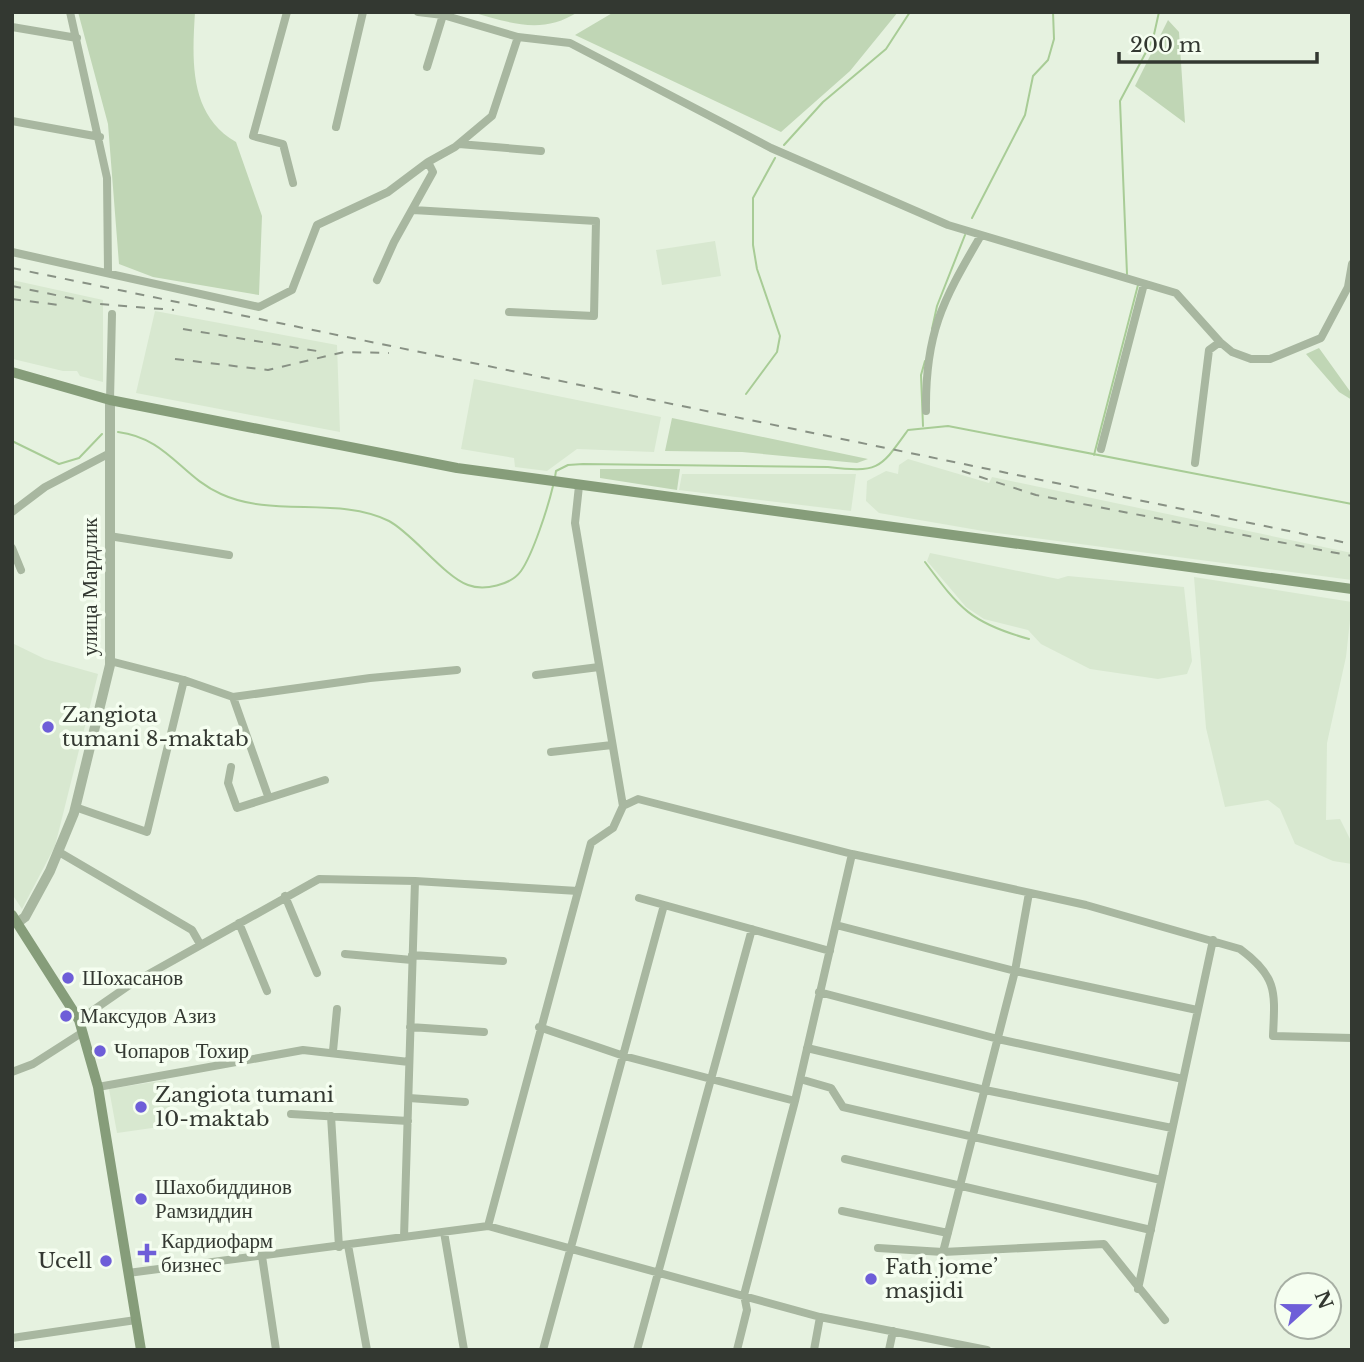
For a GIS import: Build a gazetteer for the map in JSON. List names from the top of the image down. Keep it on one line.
{"streets":{"street":["улица Мардлик"]},"places":{"other":["Zangiota tumani 8-maktab","Шохасанов","Максудов Азиз","Чопаров Тохир","Zangiota tumani 10-maktab","Шахобиддинов Рамзиддин","Ucell","Fath jome’ masjidi"],"health":["Кардиофарм бизнес"]},"scale_bar":"200 m","north":"right"}
